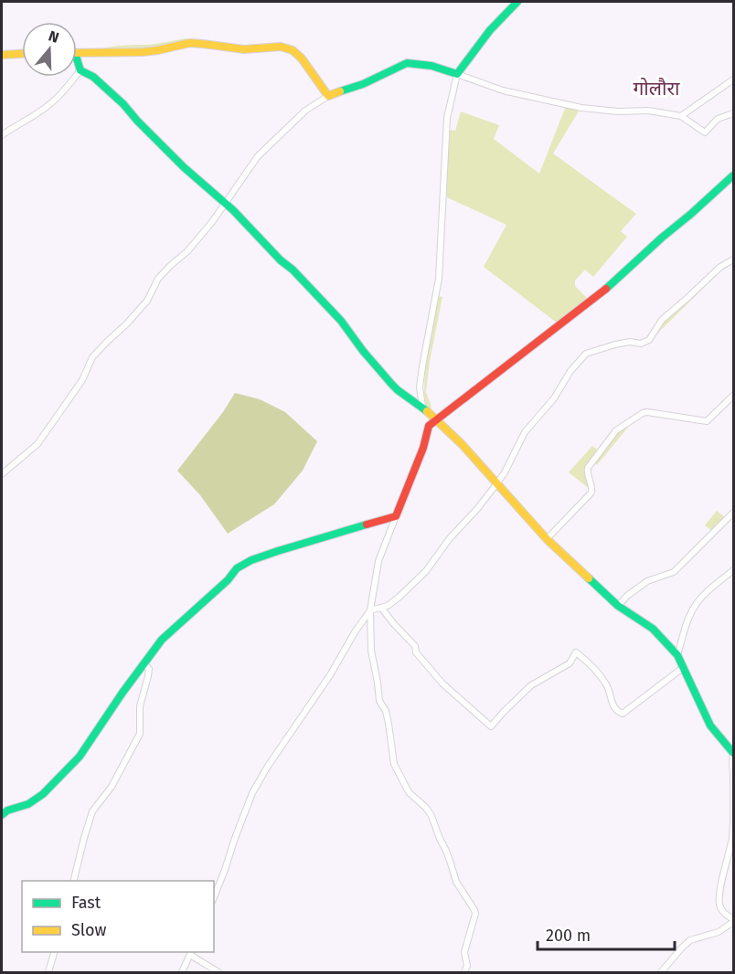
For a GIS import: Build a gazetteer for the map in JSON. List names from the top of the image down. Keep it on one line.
{"districts":["गोलौरा"],"legend":["Fast","Slow"],"scale_bar":"200 m","north":"top"}
